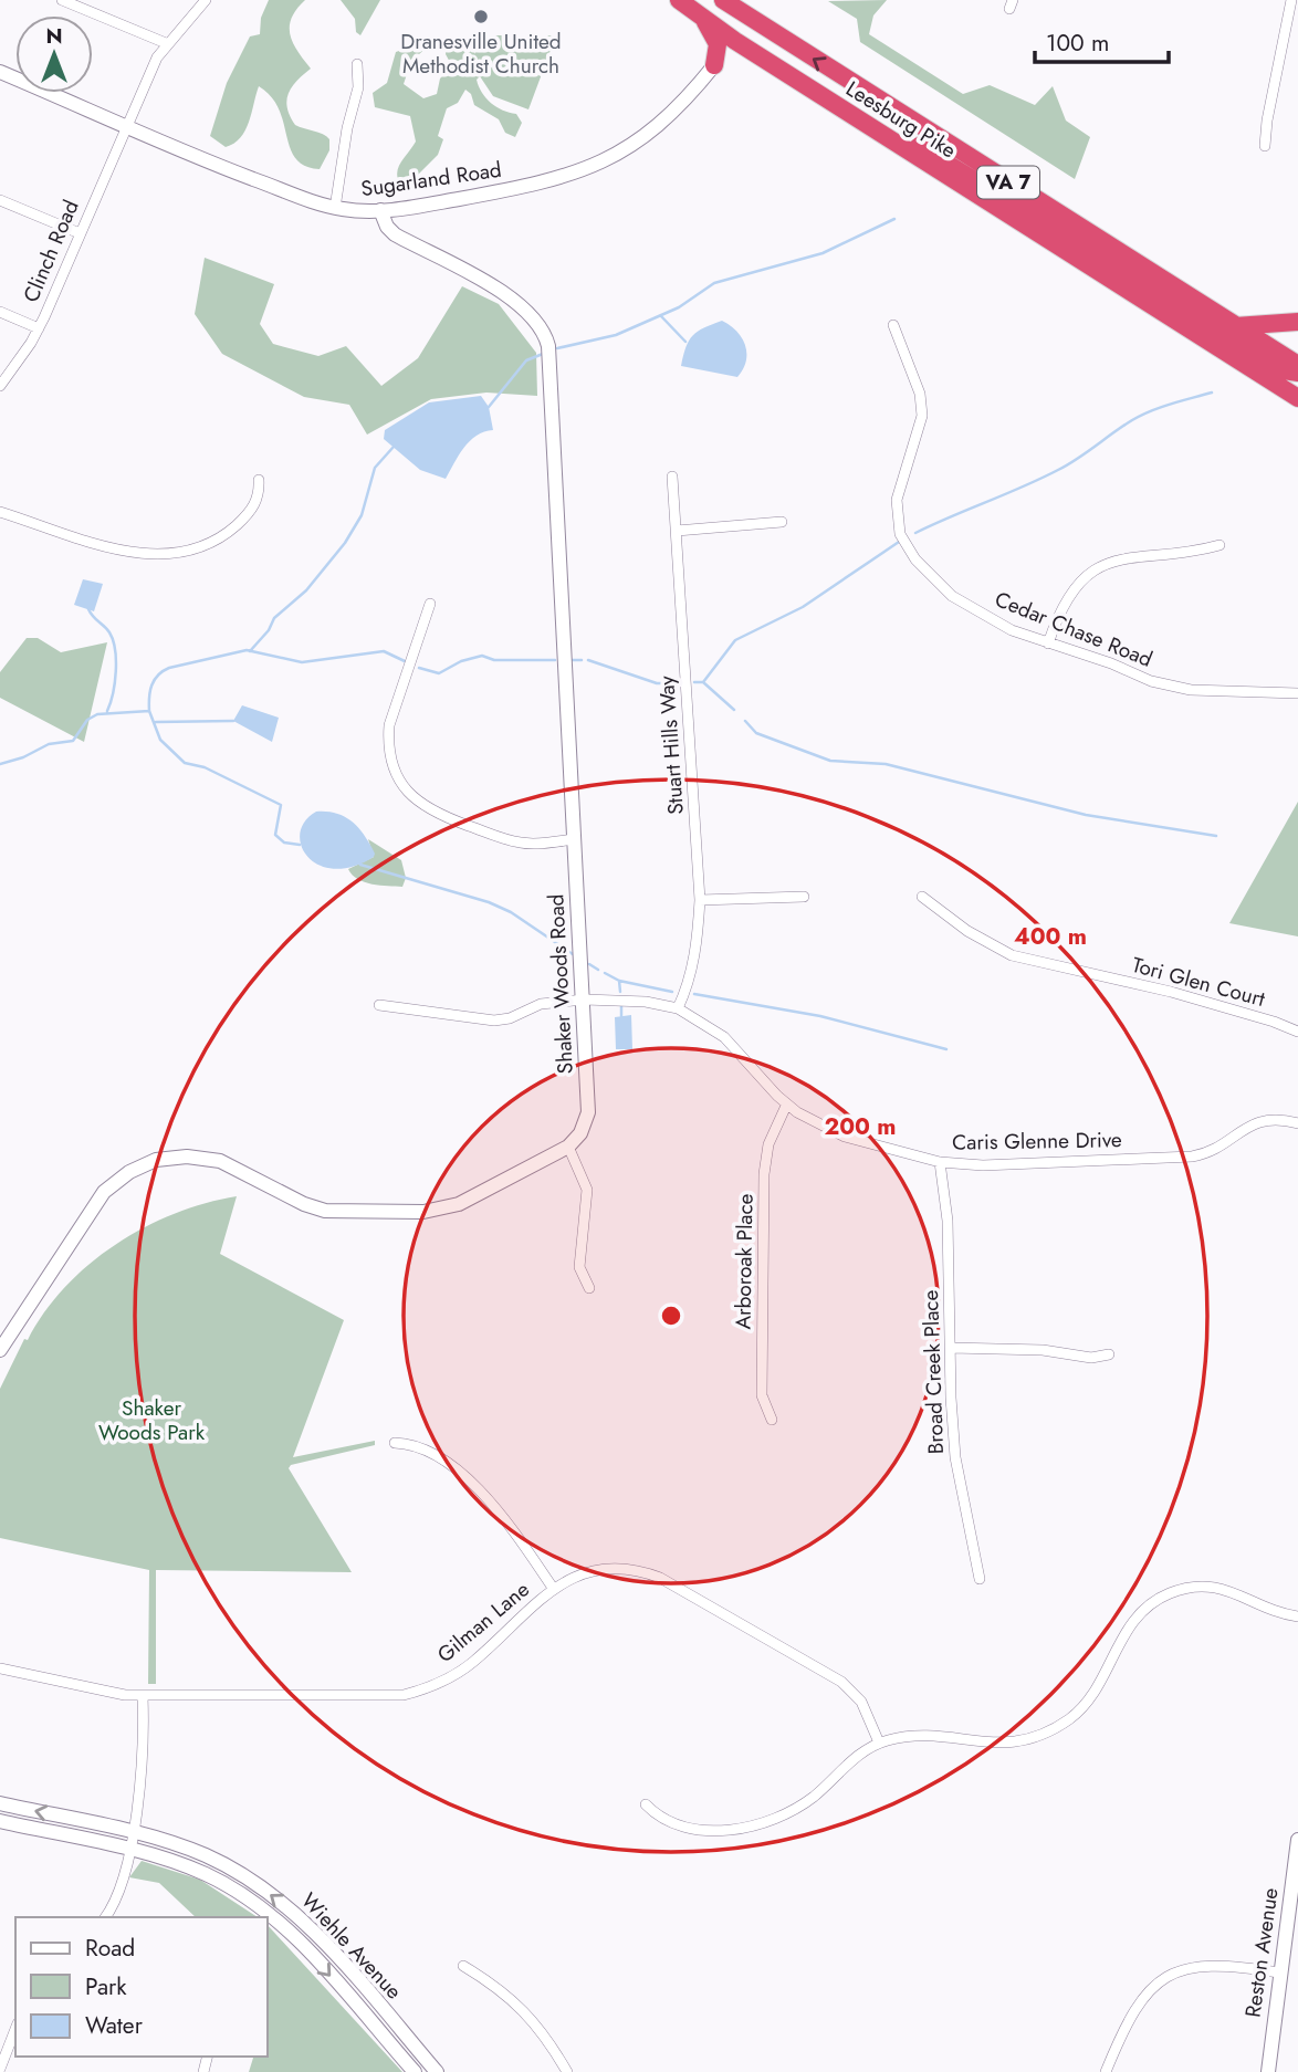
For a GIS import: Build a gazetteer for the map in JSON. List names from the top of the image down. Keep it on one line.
{"streets":{"highway":["Leesburg Pike","VA 7"],"street":["Sugarland Road","Clinch Road","Cedar Chase Road","Stuart Hills Way","Tori Glen Court","Shaker Woods Road","Caris Glenne Drive","Arboroak Place","Broad Creek Place","Gilman Lane","Wiehle Avenue","Reston Avenue"]},"crossings":[["Sugarland Road","Clinch Road"],["Sugarland Road","Shaker Woods Road"],["Stuart Hills Way","Caris Glenne Drive"],["Shaker Woods Road","Caris Glenne Drive"],["Caris Glenne Drive","Arboroak Place"],["Caris Glenne Drive","Broad Creek Place"]],"parks":["Shaker Woods Park"],"places":["Dranesville United Methodist Church"],"legend":["Road","Park","Water"],"scale_bar":"100 m","north":"top","rings":["400 m","200 m"]}
